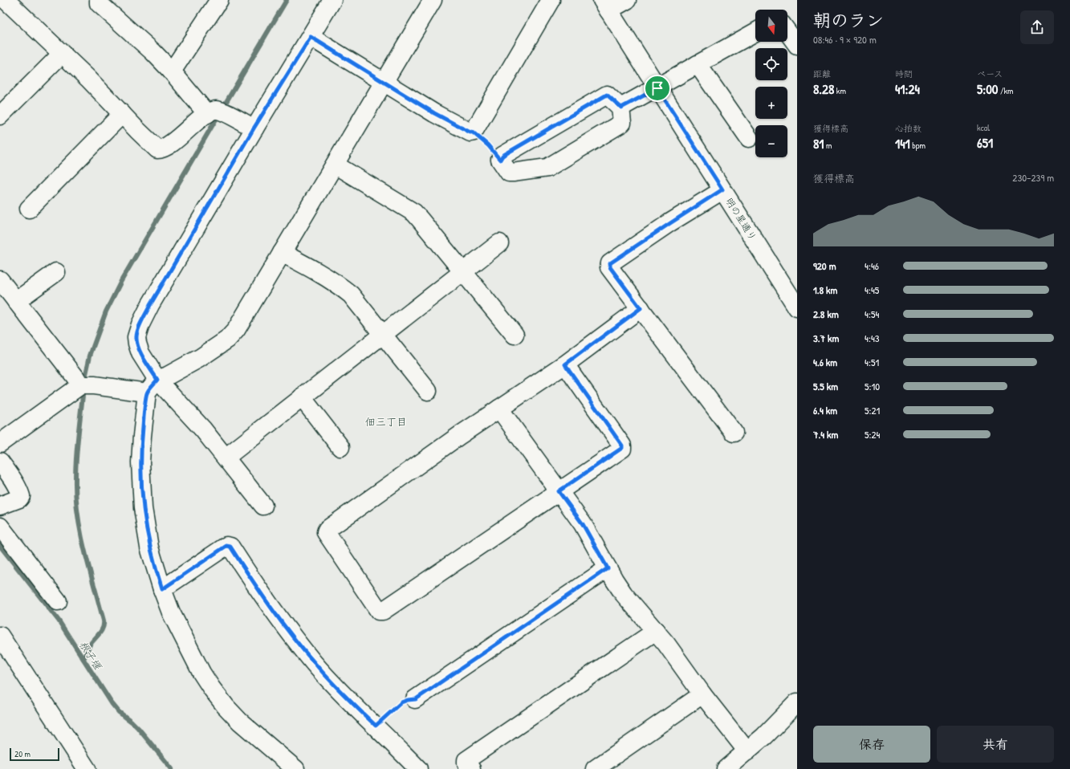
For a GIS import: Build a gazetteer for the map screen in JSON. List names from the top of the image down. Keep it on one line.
{"streets":{"street":["明の星通り"]},"districts":["佃三丁目"],"water":["根子堰"],"scale_bar":"20 m","north":"bottom","page":{"heading":["朝のラン","08:46 · 9 × 920 m"],"map_buttons":["+","−"],"stats":[["距離","8.28 km"],["時間","41:24"],["ペース","5:00 /km"],["獲得標高","81 m"],["心拍数","141 bpm"],["kcal","651"]],"chart":["獲得標高","230–239 m"],"list":[{"name":"920 m","note":"4:46"},{"name":"1.8 km","note":"4:45"},{"name":"2.8 km","note":"4:54"},{"name":"3.7 km","note":"4:43"},{"name":"4.6 km","note":"4:51"},{"name":"5.5 km","note":"5:10"},{"name":"6.4 km","note":"5:21"},{"name":"7.4 km","note":"5:24"}],"buttons":["保存","共有"],"scale":"20 m"}}
